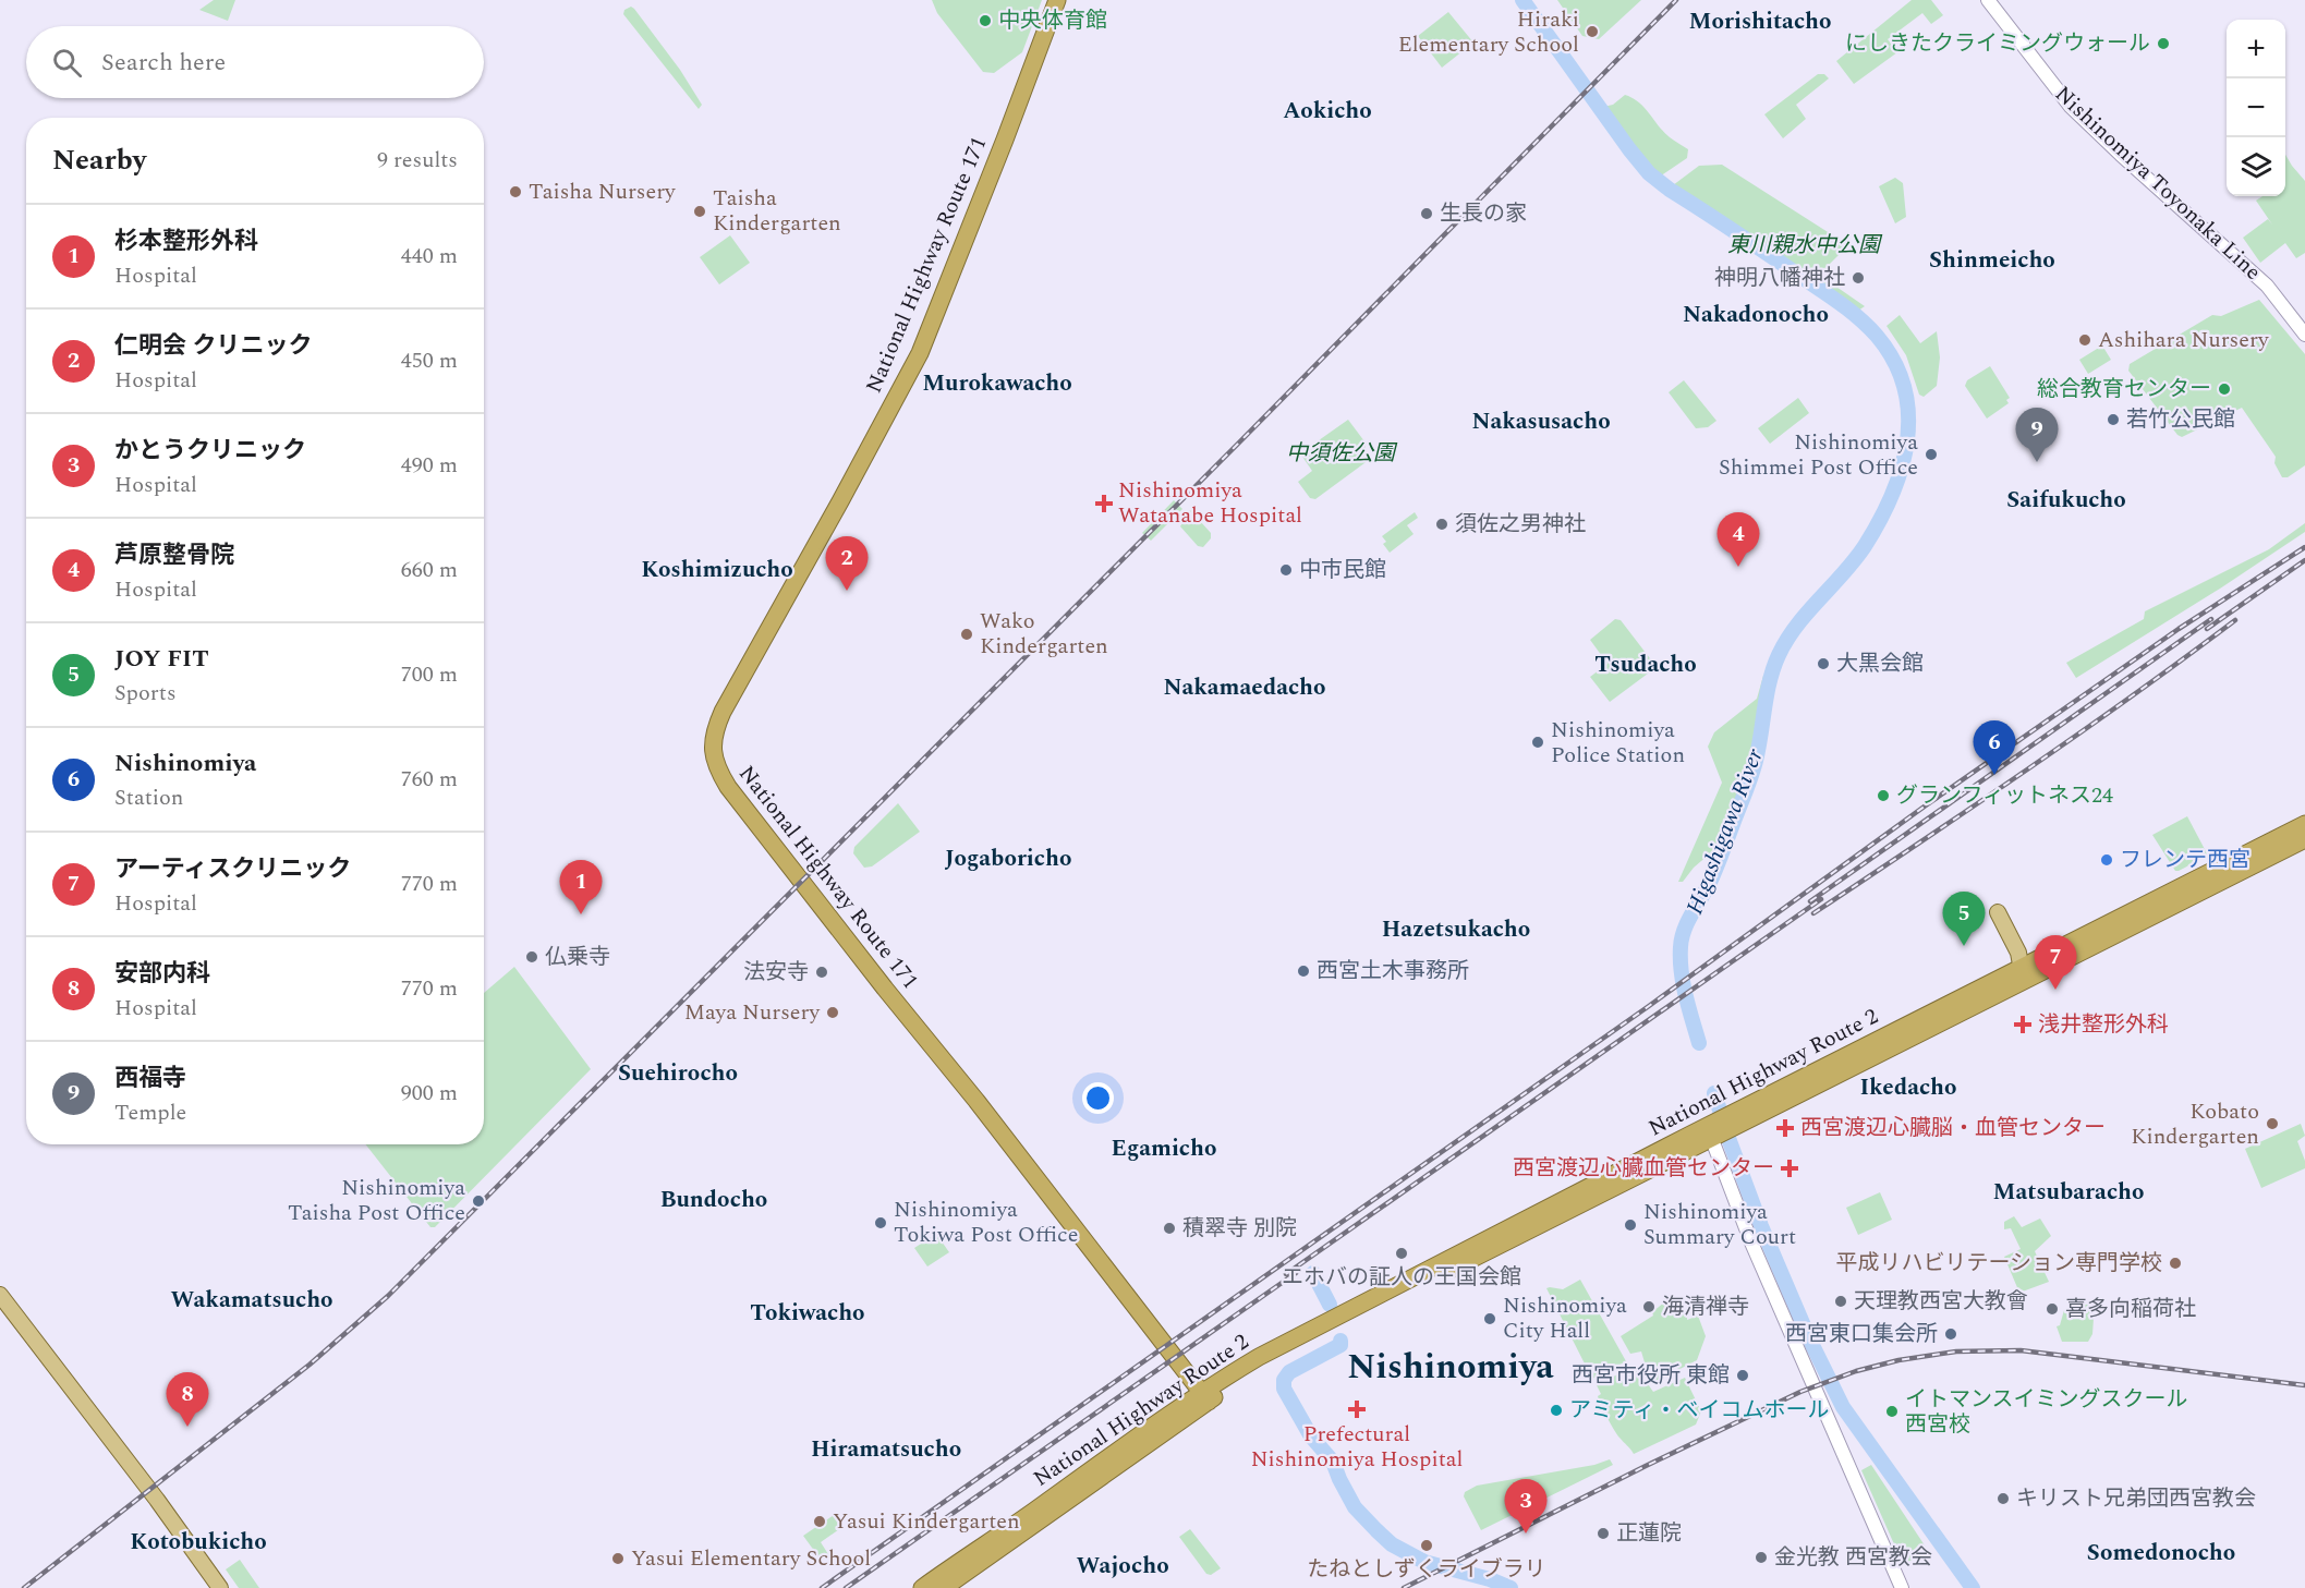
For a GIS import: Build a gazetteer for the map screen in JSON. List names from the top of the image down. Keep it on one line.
{"streets":{"highway":["National Highway Route 171","National Highway Route 2"],"main road":["Nishinomiya Toyonaka Line"]},"crossings":[["National Highway Route 171","National Highway Route 2"]],"districts":["Morishitacho","Aokicho","Shinmeicho","Nakadonocho","Murokawacho","Nakasusacho","Saifukucho","Koshimizucho","Tsudacho","Nakamaedacho","Jogaboricho","Hazetsukacho","Suehirocho","Ikedacho","Egamicho","Matsubaracho","Bundocho","Wakamatsucho","Tokiwacho","Nishinomiya","Hiramatsucho","Kotobukicho","Somedonocho","Wajocho"],"water":["Higashigawa River"],"parks":["東川親水中公園","中須佐公園"],"places":{"other":["中央体育館","Hiraki Elementary School","にしきたクライミングウォール","Taisha Nursery","Taisha Kindergarten","生長の家","神明八幡神社","Ashihara Nursery","総合教育センター","若竹公民館","Nishinomiya Shimmei Post Office","須佐之男神社","中市民館","Wako Kindergarten","大黒会館","Nishinomiya Police Station","グランフィットネス24","フレンテ西宮","仏乗寺","西宮土木事務所","法安寺","Maya Nursery","Kobato Kindergarten","Nishinomiya Taisha Post Office","Nishinomiya Tokiwa Post Office","Nishinomiya Summary Court","積翠寺 別院","エホバの証人の王国会館","平成リハビリテーション専門学校","天理教西宮大教會","海清禅寺","喜多向稲荷社","Nishinomiya City Hall","西宮東口集会所","西宮市役所 東館","アミティ・ベイコムホール","イトマンスイミングスクール 西宮校","キリスト兄弟団西宮教会","Yasui Kindergarten","正蓮院","たねとしずくライブラリ","金光教 西宮教会","Yasui Elementary School"],"health":["Nishinomiya Watanabe Hospital","浅井整形外科","西宮渡辺心臓脳・血管センター","西宮渡辺心臓血管センター","Prefectural Nishinomiya Hospital"]},"page":{"map_buttons":["+","−"],"search":"Search here","heading":["Nearby","9 results"],"list":[{"mark":"1","name":"杉本整形外科","note":"Hospital","value":"440 m"},{"mark":"2","name":"仁明会 クリニック","note":"Hospital","value":"450 m"},{"mark":"3","name":"かとうクリニック","note":"Hospital","value":"490 m"},{"mark":"4","name":"芦原整骨院","note":"Hospital","value":"660 m"},{"mark":"5","name":"JOY FIT","note":"Sports","value":"700 m"},{"mark":"6","name":"Nishinomiya","note":"Station","value":"760 m"},{"mark":"7","name":"アーティスクリニック","note":"Hospital","value":"770 m"},{"mark":"8","name":"安部内科","note":"Hospital","value":"770 m"},{"mark":"9","name":"西福寺","note":"Temple","value":"900 m"}],"pins":["9","4","2","6","1","5","7","8","3"]}}
